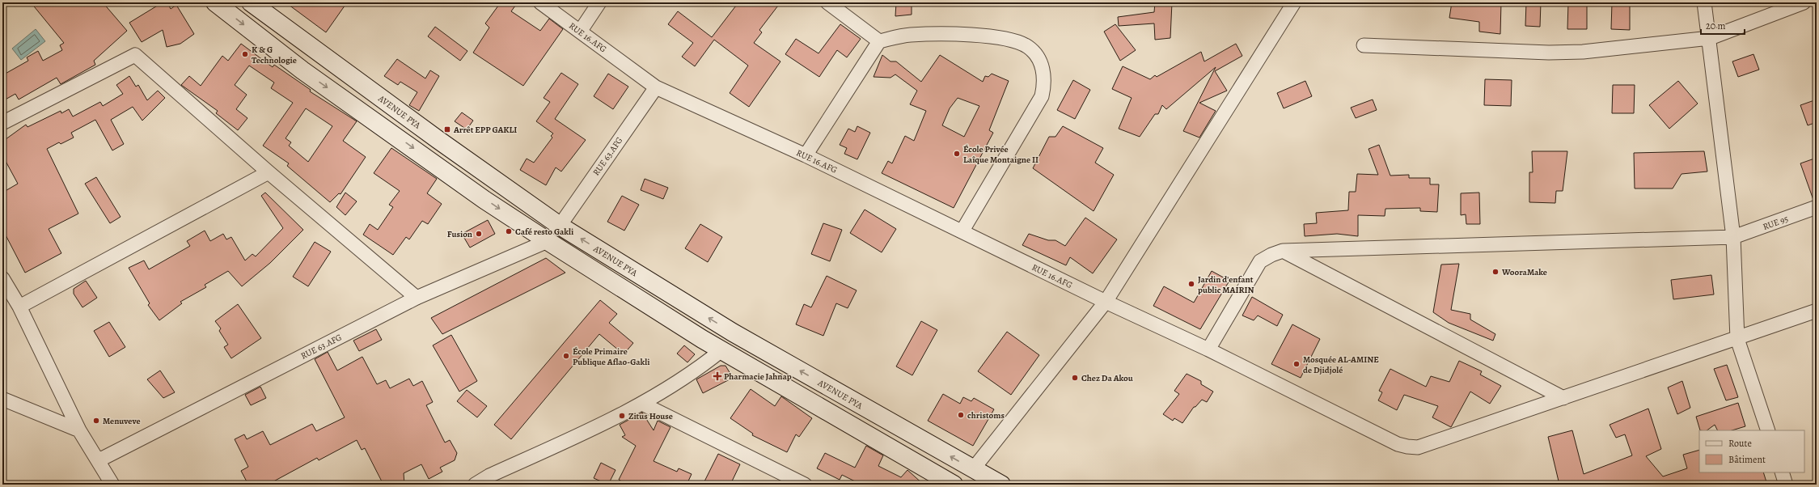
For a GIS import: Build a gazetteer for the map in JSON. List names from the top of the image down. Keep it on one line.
{"streets":{"main road":["AVENUE PYA"],"street":["RUE 16.AFG","RUE 63.AFG","RUE 95"]},"crossings":[["RUE 16.AFG","RUE 63.AFG"],["AVENUE PYA","RUE 63.AFG"]],"places":{"other":["K & G Technologie","École Privée Laîque Montaigne II","Café resto Gakli","Fusion","WooraMake","Jardin d'enfant public MAIRIN","École Primaire Publique Aflao-Gakli","Mosquée AL-AMINE de Djidjolé","Chez Da Akou","christoms","Zitus House","Menuveve"],"transit":["Arrêt EPP GAKLI"],"health":["Pharmacie Jahnap"]},"legend":["Route","Bâtiment"],"scale_bar":"20 m"}
